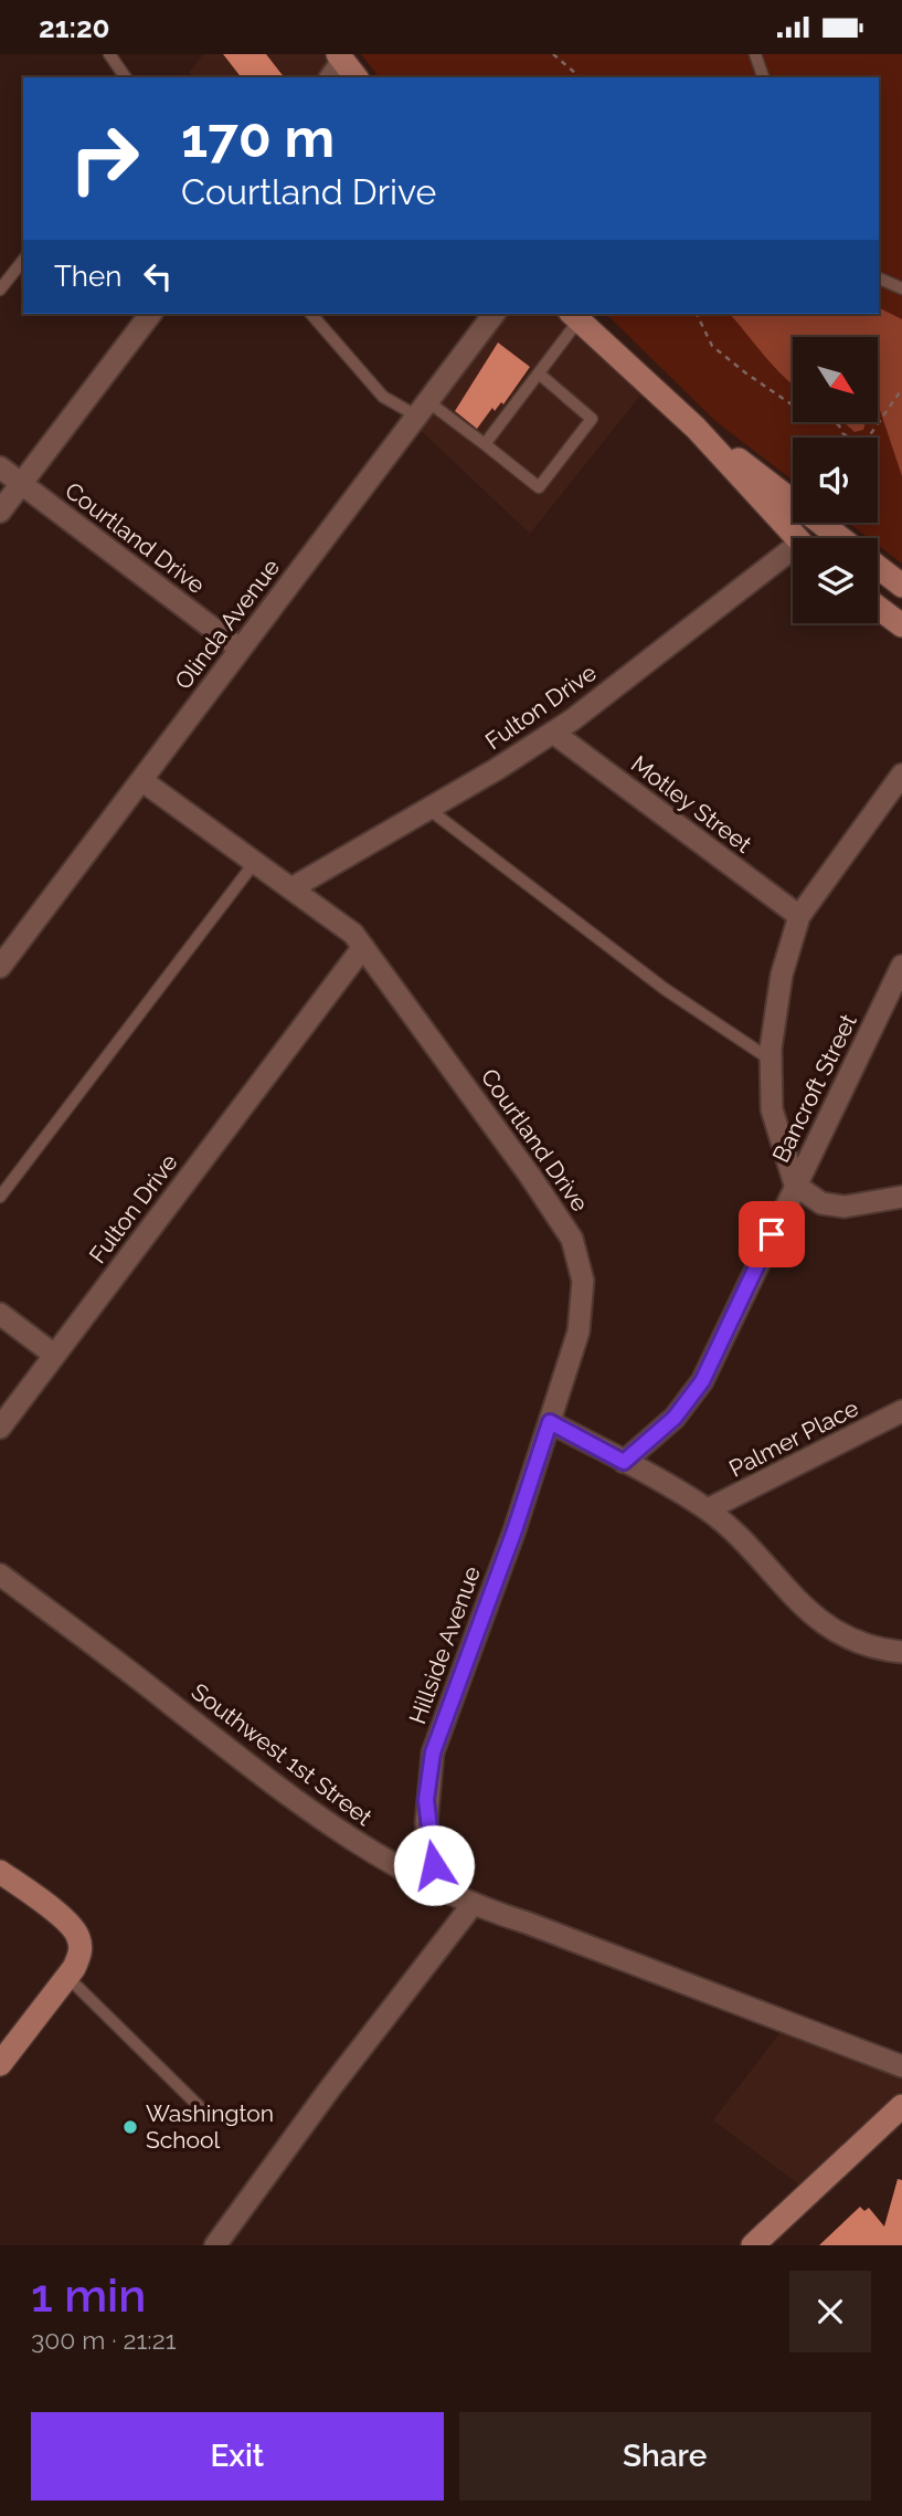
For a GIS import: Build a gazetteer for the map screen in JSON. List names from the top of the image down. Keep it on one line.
{"streets":{"street":["Courtland Drive","Olinda Avenue","Fulton Drive","Motley Street","Bancroft Street","Palmer Place","Hillside Avenue","Southwest 1st Street"]},"crossings":[["Courtland Drive","Olinda Avenue"],["Courtland Drive","Fulton Drive"],["Courtland Drive","Hillside Avenue"],["Fulton Drive","Motley Street"],["Hillside Avenue","Southwest 1st Street"]],"places":["Washington School"],"north":"bottom right","page":{"status":"21:20","turn":["170 m","Courtland Drive"],"then":"Then","heading":["1 min","300 m · 21:21"],"buttons":["Exit","Share"]}}
